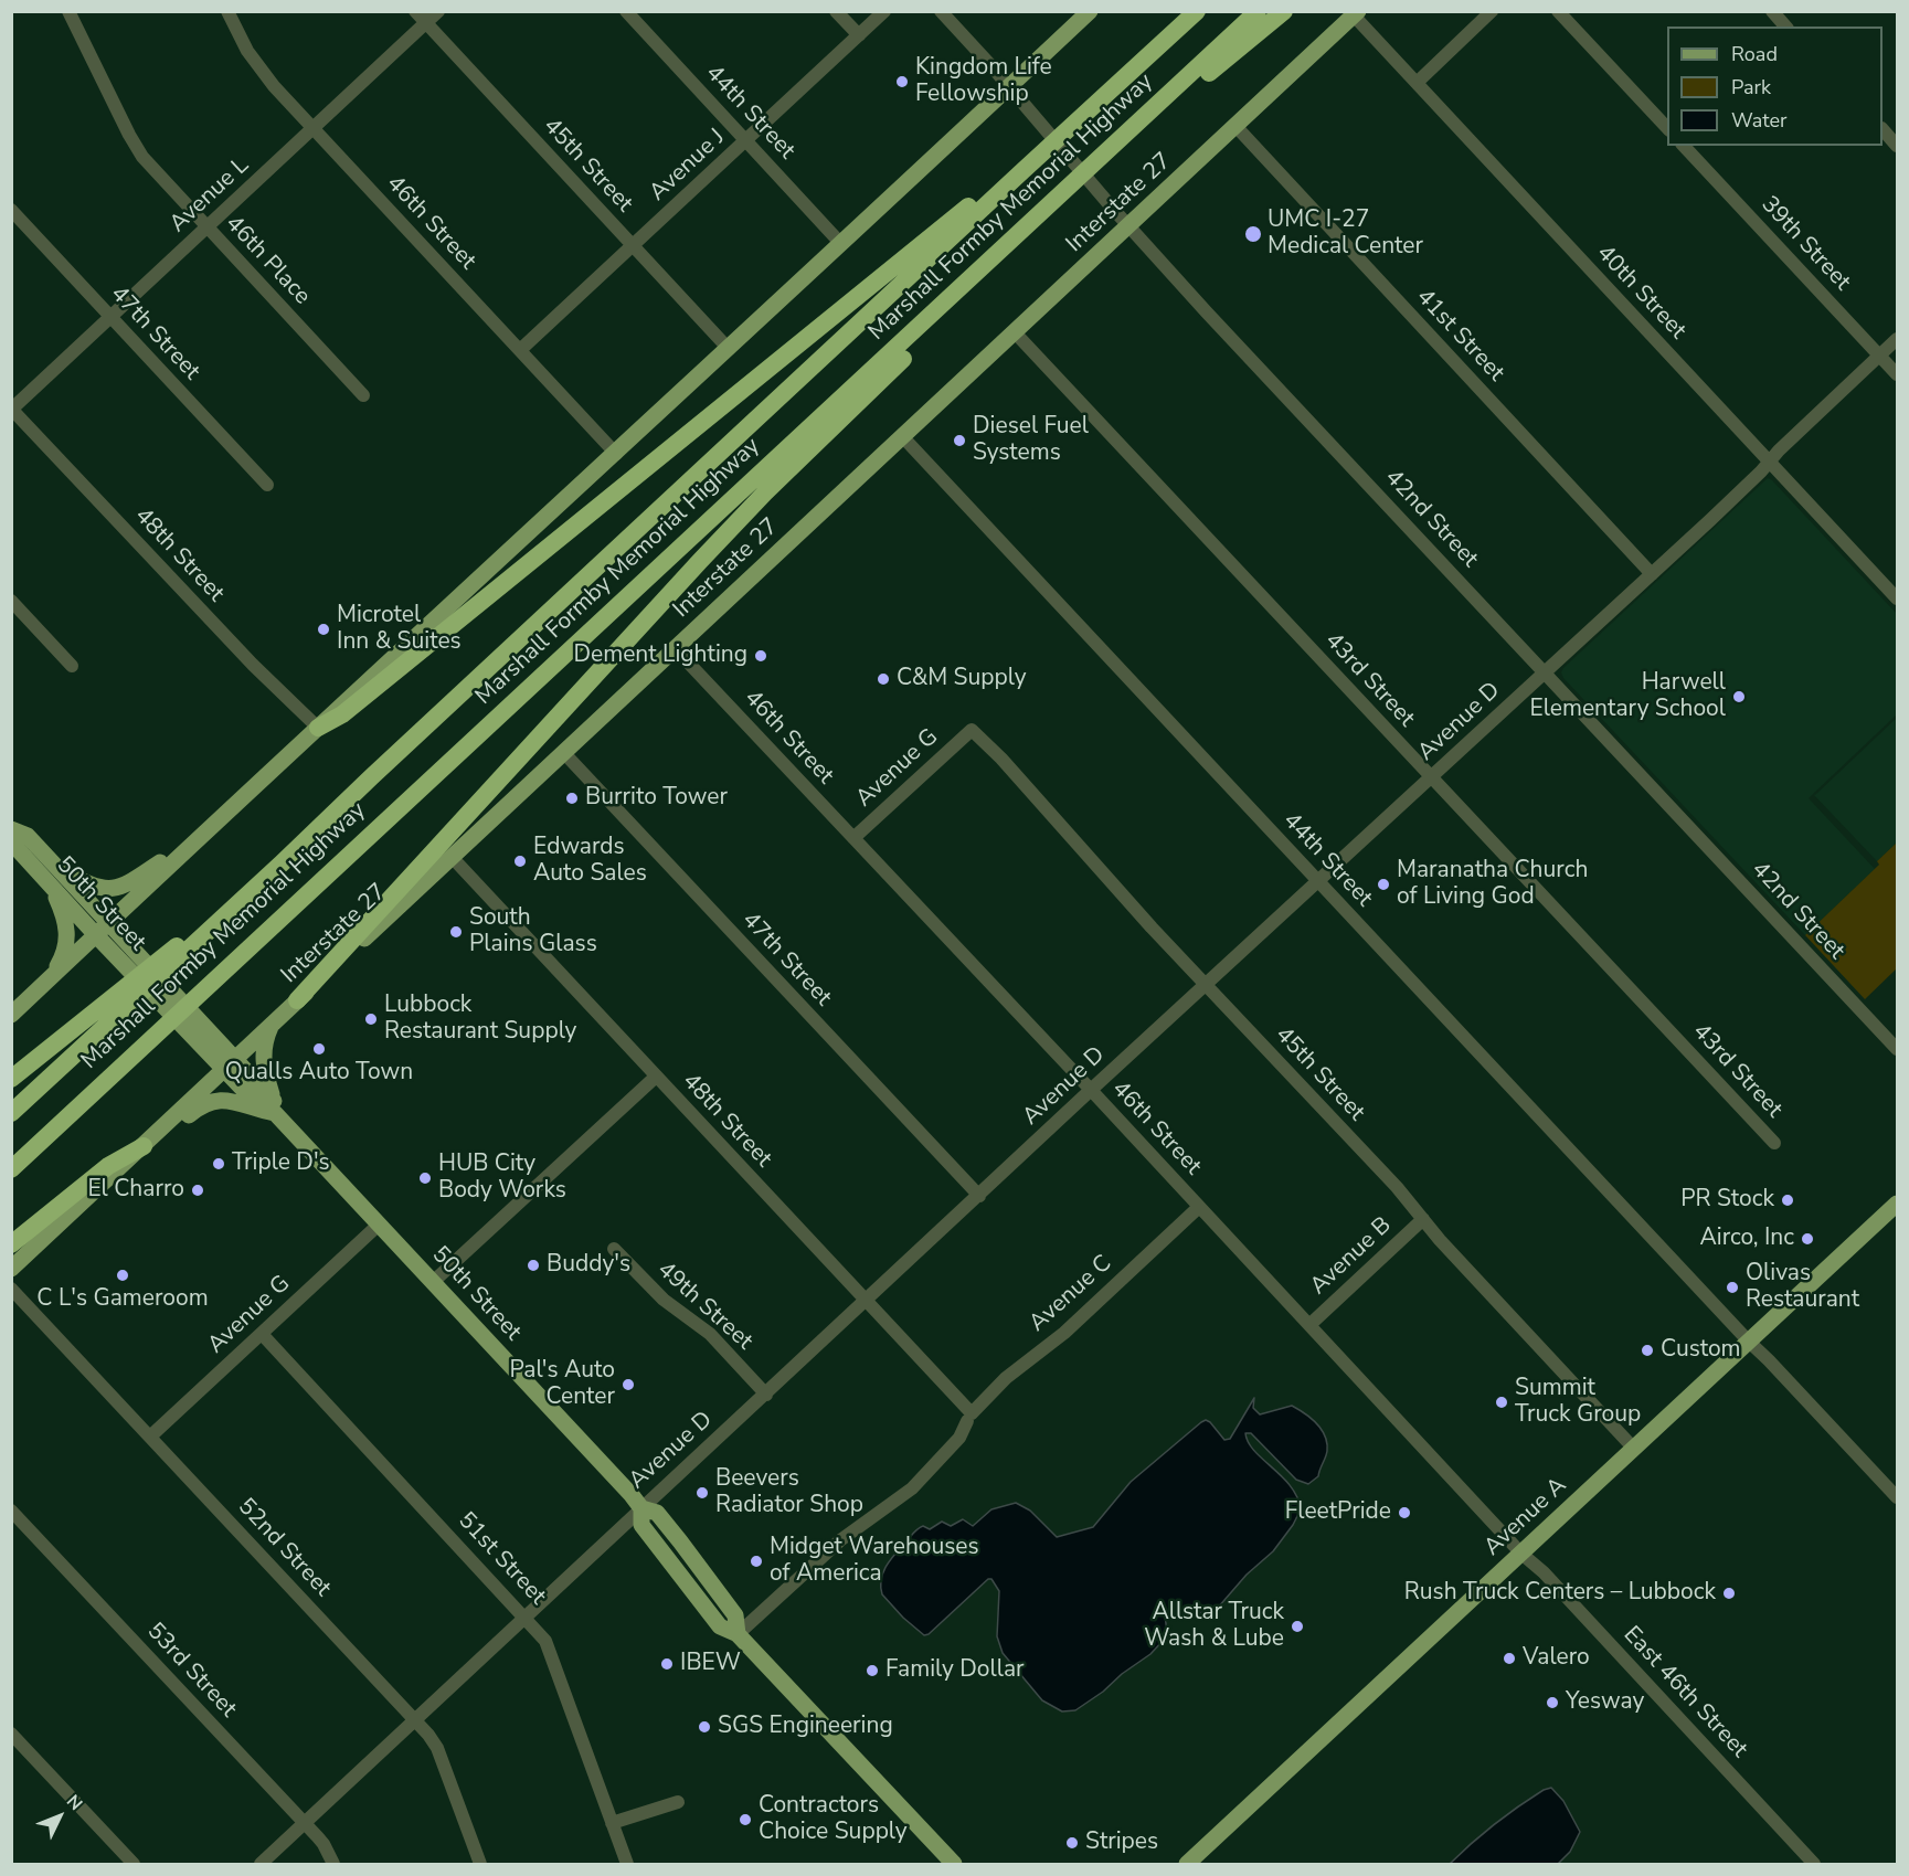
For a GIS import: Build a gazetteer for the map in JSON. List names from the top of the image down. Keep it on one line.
{"streets":{"highway":["Marshall Formby Memorial Highway"],"main road":["Interstate 27","50th Street","Avenue A"],"street":["44th Street","45th Street","Avenue J","Avenue L","46th Street","39th Street","46th Place","40th Street","47th Street","41st Street","42nd Street","48th Street","43rd Street","Avenue D","Avenue G","Avenue B","Avenue C","49th Street","52nd Street","51st Street","53rd Street","East 46th Street"]},"crossings":[["44th Street","Avenue J"],["44th Street","Interstate 27"],["44th Street","Avenue D"],["44th Street","Avenue A"],["45th Street","Avenue J"],["45th Street","Avenue L"],["45th Street","Avenue D"],["45th Street","Avenue G"],["45th Street","Avenue B"],["45th Street","Avenue A"],["Avenue J","46th Street"],["Avenue L","46th Street"],["Avenue L","46th Place"],["Avenue L","47th Street"],["Avenue L","48th Street"],["Interstate 27","46th Street"],["Interstate 27","40th Street"],["Interstate 27","47th Street"],["Interstate 27","41st Street"],["Interstate 27","42nd Street"],["Interstate 27","48th Street"],["Interstate 27","43rd Street"],["Interstate 27","50th Street"],["46th Street","Avenue D"],["46th Street","Avenue G"],["46th Street","Avenue B"],["46th Street","Avenue C"],["46th Street","Avenue A"],["46th Street","East 46th Street"],["39th Street","Avenue D"],["40th Street","Avenue D"],["47th Street","Avenue D"],["41st Street","Avenue D"],["42nd Street","Avenue D"],["48th Street","Avenue D"],["48th Street","Avenue C"],["43rd Street","Avenue D"],["Avenue D","50th Street"],["Avenue D","49th Street"],["Avenue D","52nd Street"],["Avenue D","51st Street"],["Avenue D","53rd Street"],["Avenue G","50th Street"],["Avenue G","52nd Street"],["Avenue G","51st Street"],["50th Street","Avenue C"],["Avenue A","East 46th Street"]],"places":["Kingdom Life Fellowship","UMC I-27 Medical Center","Diesel Fuel Systems","Microtel Inn & Suites","Dement Lighting","C&M Supply","Harwell Elementary School","Burrito Tower","Edwards Auto Sales","Maranatha Church of Living God","South Plains Glass","Lubbock Restaurant Supply","Qualls Auto Town","Triple D's","HUB City Body Works","El Charro","PR Stock","Airco, Inc","Buddy's","C L's Gameroom","Olivas Restaurant","Custom","Pal's Auto Center","Summit Truck Group","Beevers Radiator Shop","FleetPride","Midget Warehouses of America","Rush Truck Centers – Lubbock","Allstar Truck Wash & Lube","Valero","IBEW","Family Dollar","Yesway","SGS Engineering","Contractors Choice Supply","Stripes"],"legend":["Road","Park","Water"],"north":"top right"}
